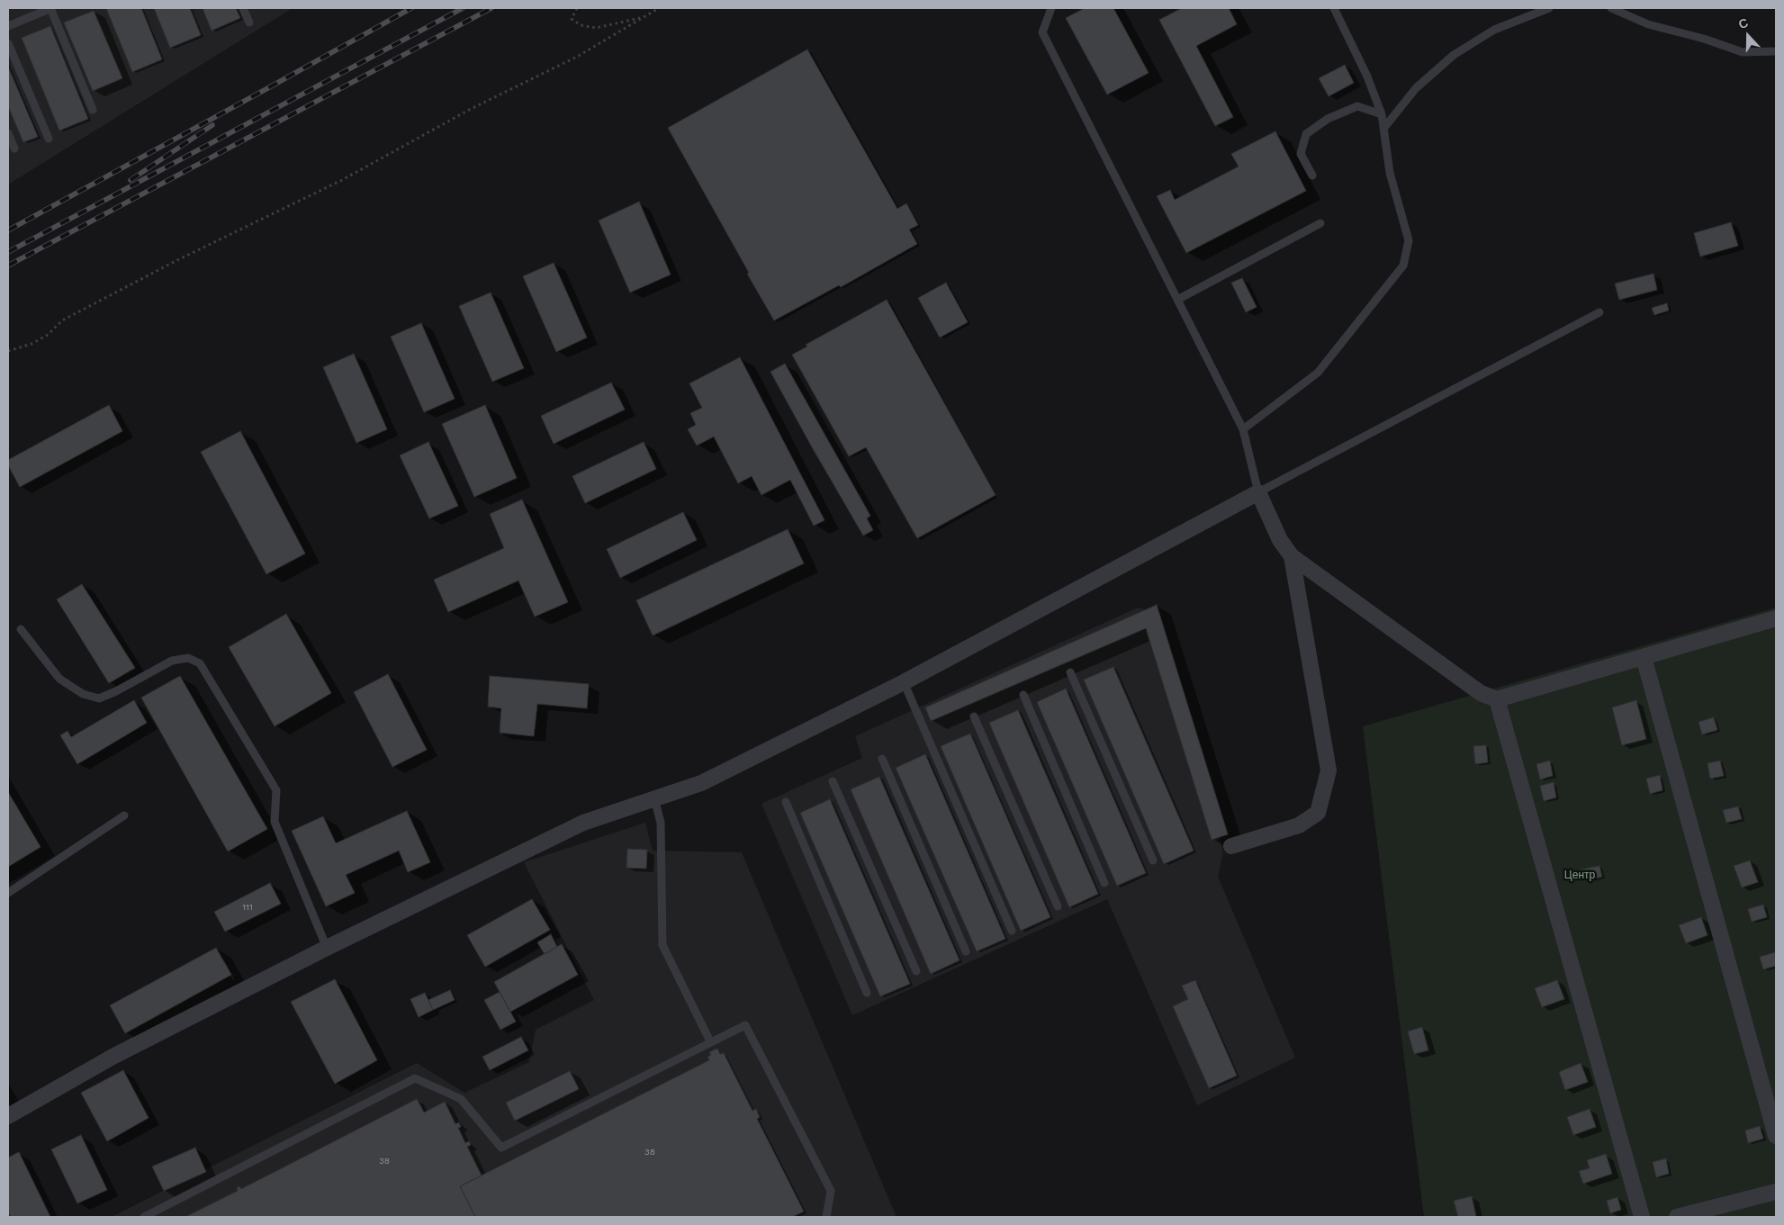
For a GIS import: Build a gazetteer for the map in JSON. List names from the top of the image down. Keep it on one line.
{"parks":["Центр"],"house_numbers":["111","38","38"],"north":"top"}
